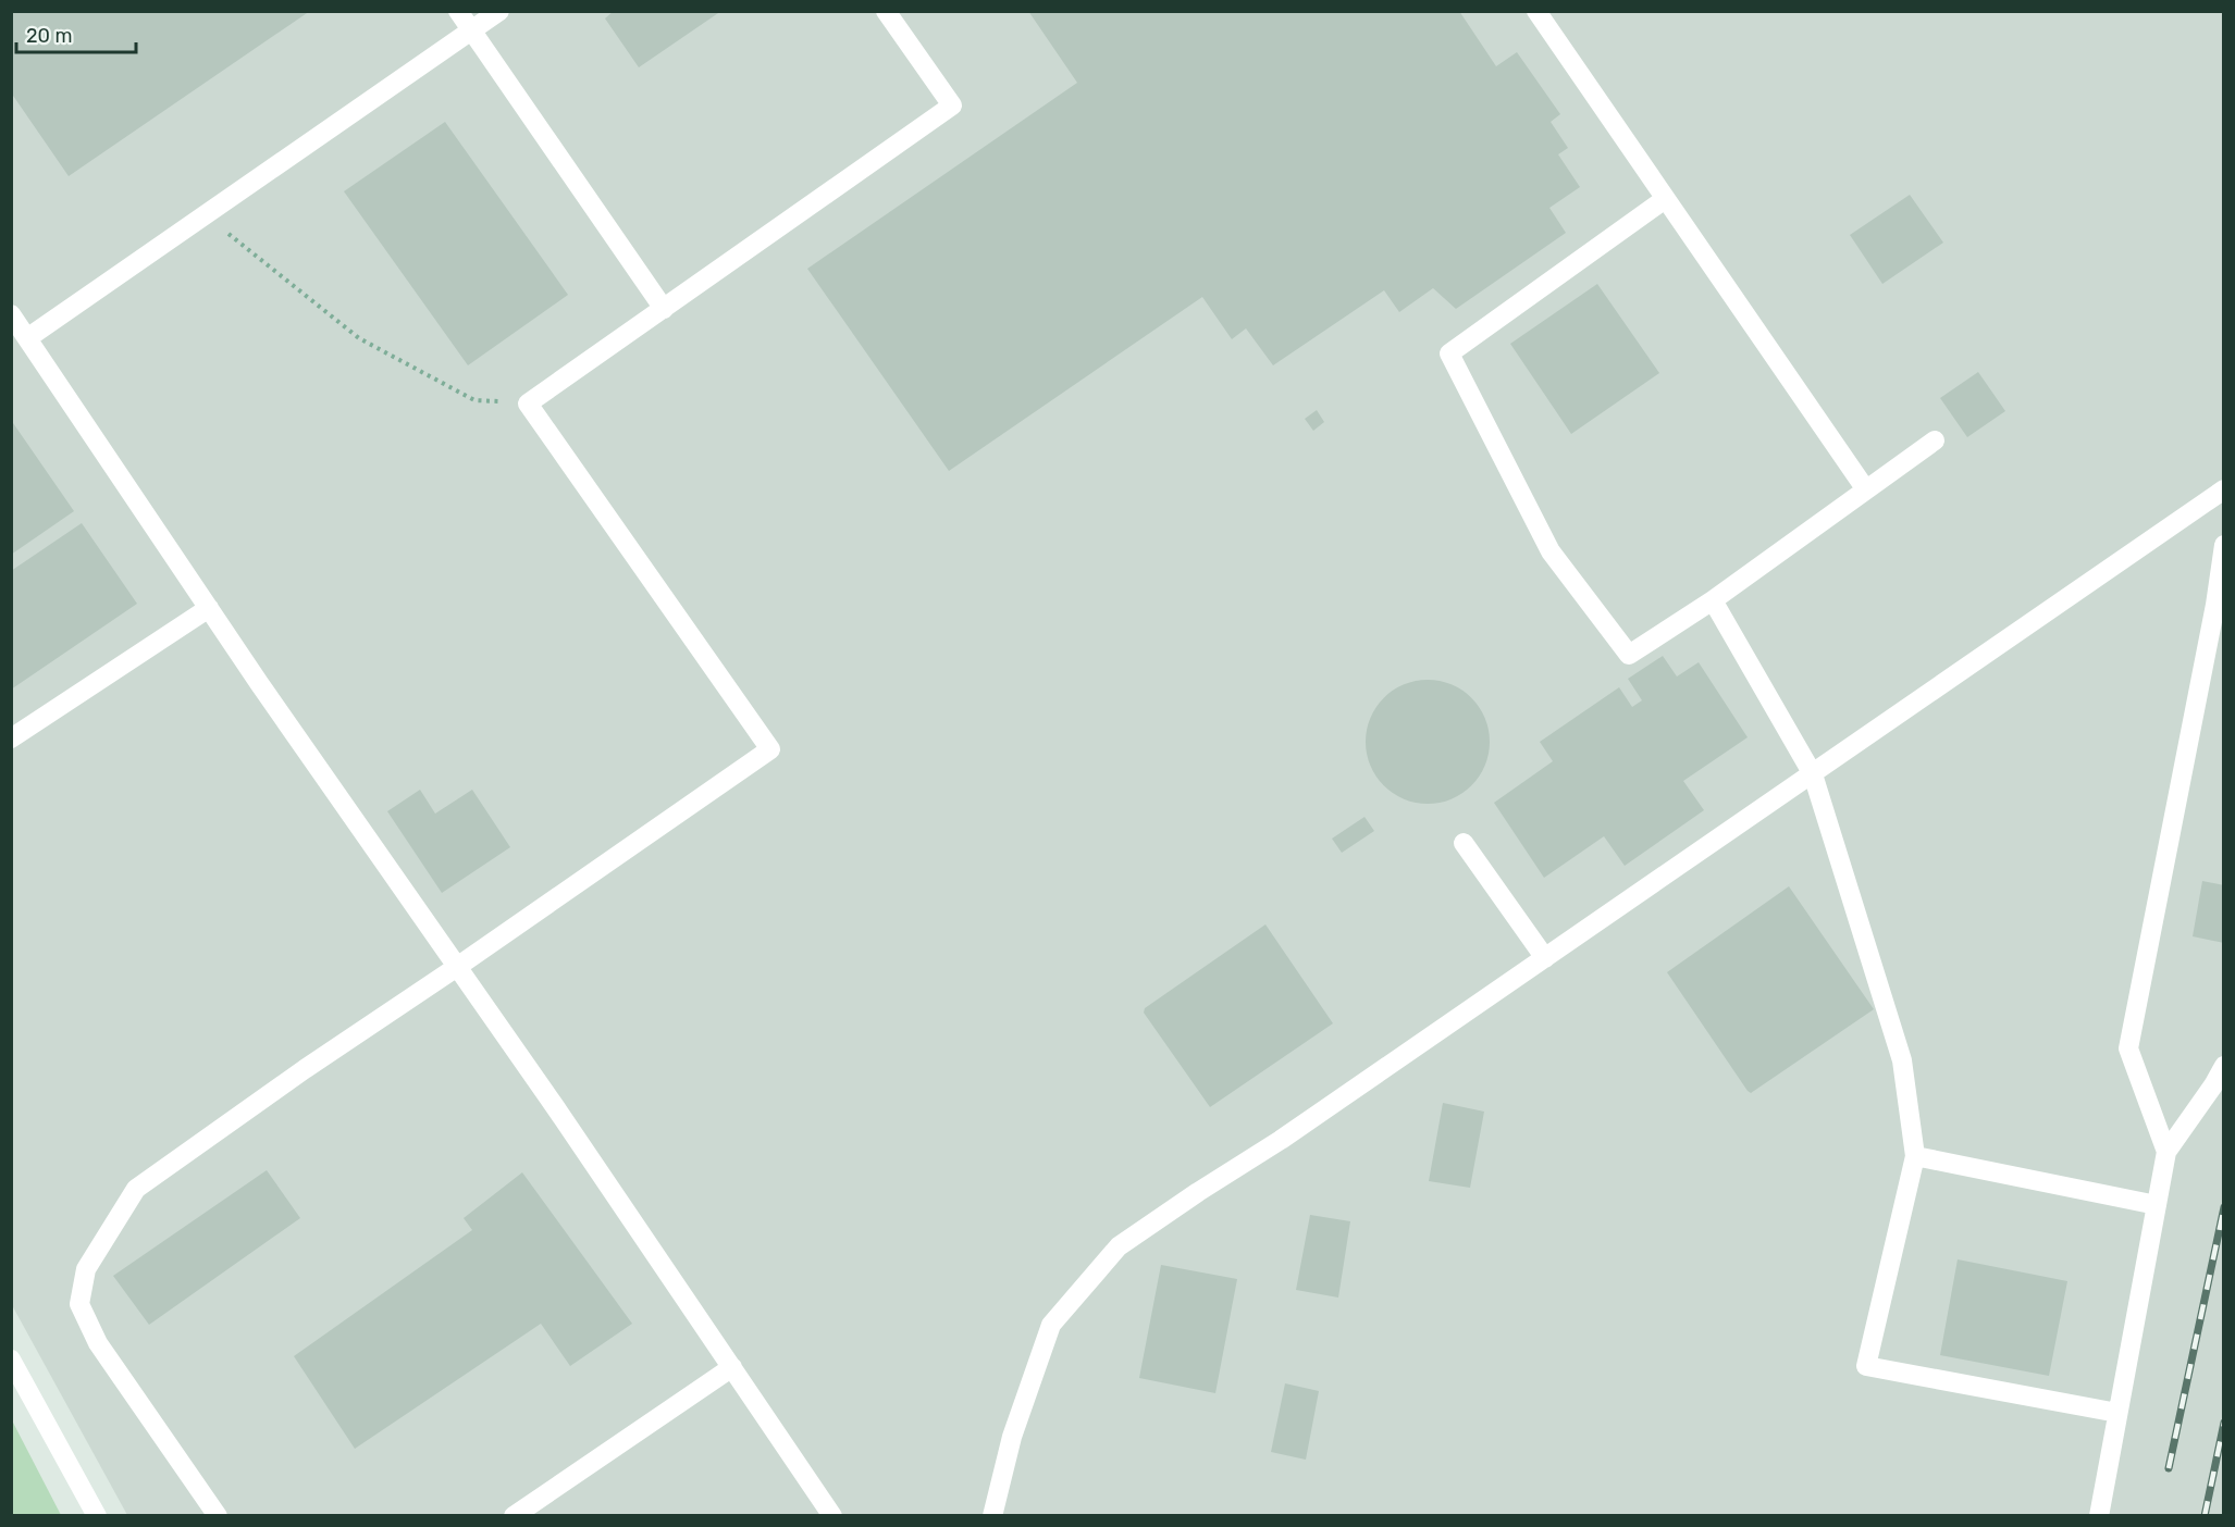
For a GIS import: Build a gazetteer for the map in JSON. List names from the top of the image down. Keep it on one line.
{"scale_bar":"20 m"}
